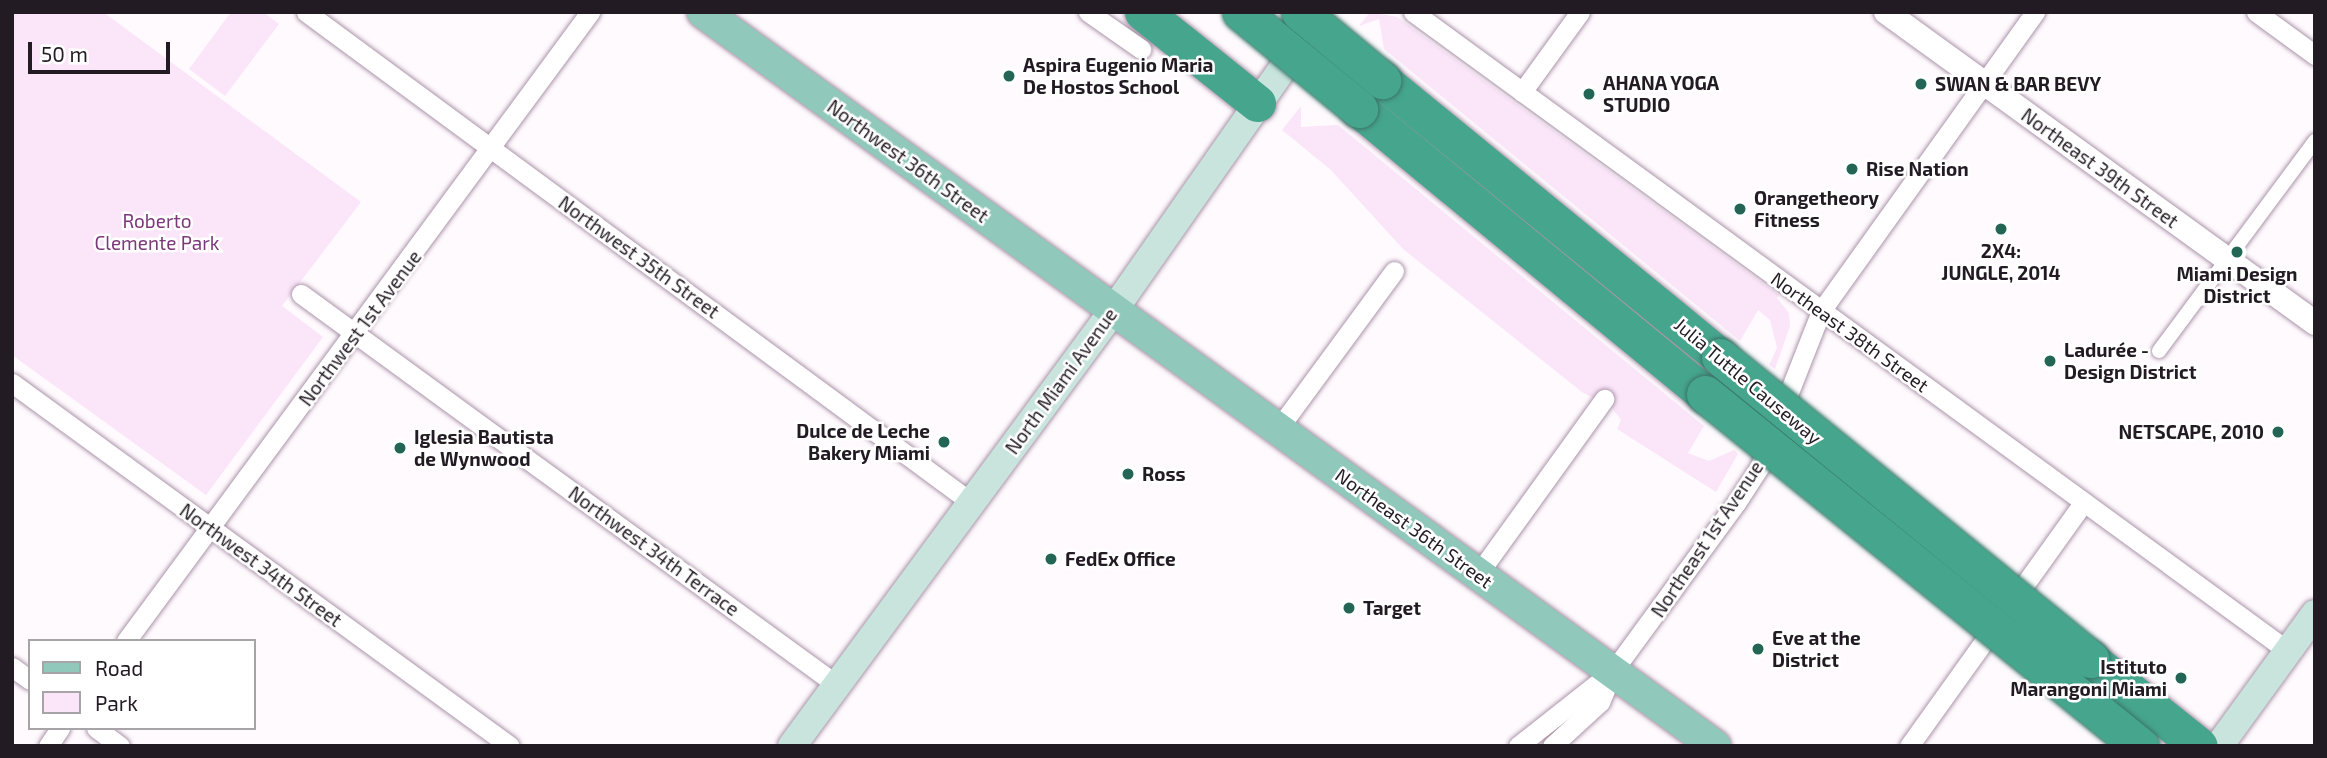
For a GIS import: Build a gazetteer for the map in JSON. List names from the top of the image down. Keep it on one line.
{"streets":{"highway":["Julia Tuttle Causeway"],"main road":["Northwest 36th Street","North Miami Avenue","Northeast 36th Street"],"street":["Northeast 39th Street","Northwest 35th Street","Northwest 1st Avenue","Northeast 38th Street","Northeast 1st Avenue","Northwest 34th Terrace","Northwest 34th Street"]},"crossings":[["Northwest 36th Street","North Miami Avenue"],["Northwest 36th Street","Northeast 36th Street"],["Northeast 39th Street","Northeast 1st Avenue"],["Northwest 35th Street","Northwest 1st Avenue"],["Northwest 35th Street","North Miami Avenue"],["Northwest 1st Avenue","Northwest 34th Terrace"],["Northwest 1st Avenue","Northwest 34th Street"],["Northeast 38th Street","Northeast 1st Avenue"],["North Miami Avenue","Northeast 36th Street"],["North Miami Avenue","Northwest 34th Terrace"],["Northeast 36th Street","Northeast 1st Avenue"]],"parks":["Roberto Clemente Park"],"places":["Aspira Eugenio Maria De Hostos School","SWAN & BAR BEVY","AHANA YOGA STUDIO","Rise Nation","Orangetheory Fitness","2X4: JUNGLE, 2014","Miami Design District","Ladurée - Design District","NETSCAPE, 2010","Dulce de Leche Bakery Miami","Iglesia Bautista de Wynwood","Ross","FedEx Office","Target","Eve at the District","Istituto Marangoni Miami"],"legend":["Road","Park"],"scale_bar":"50 m"}
